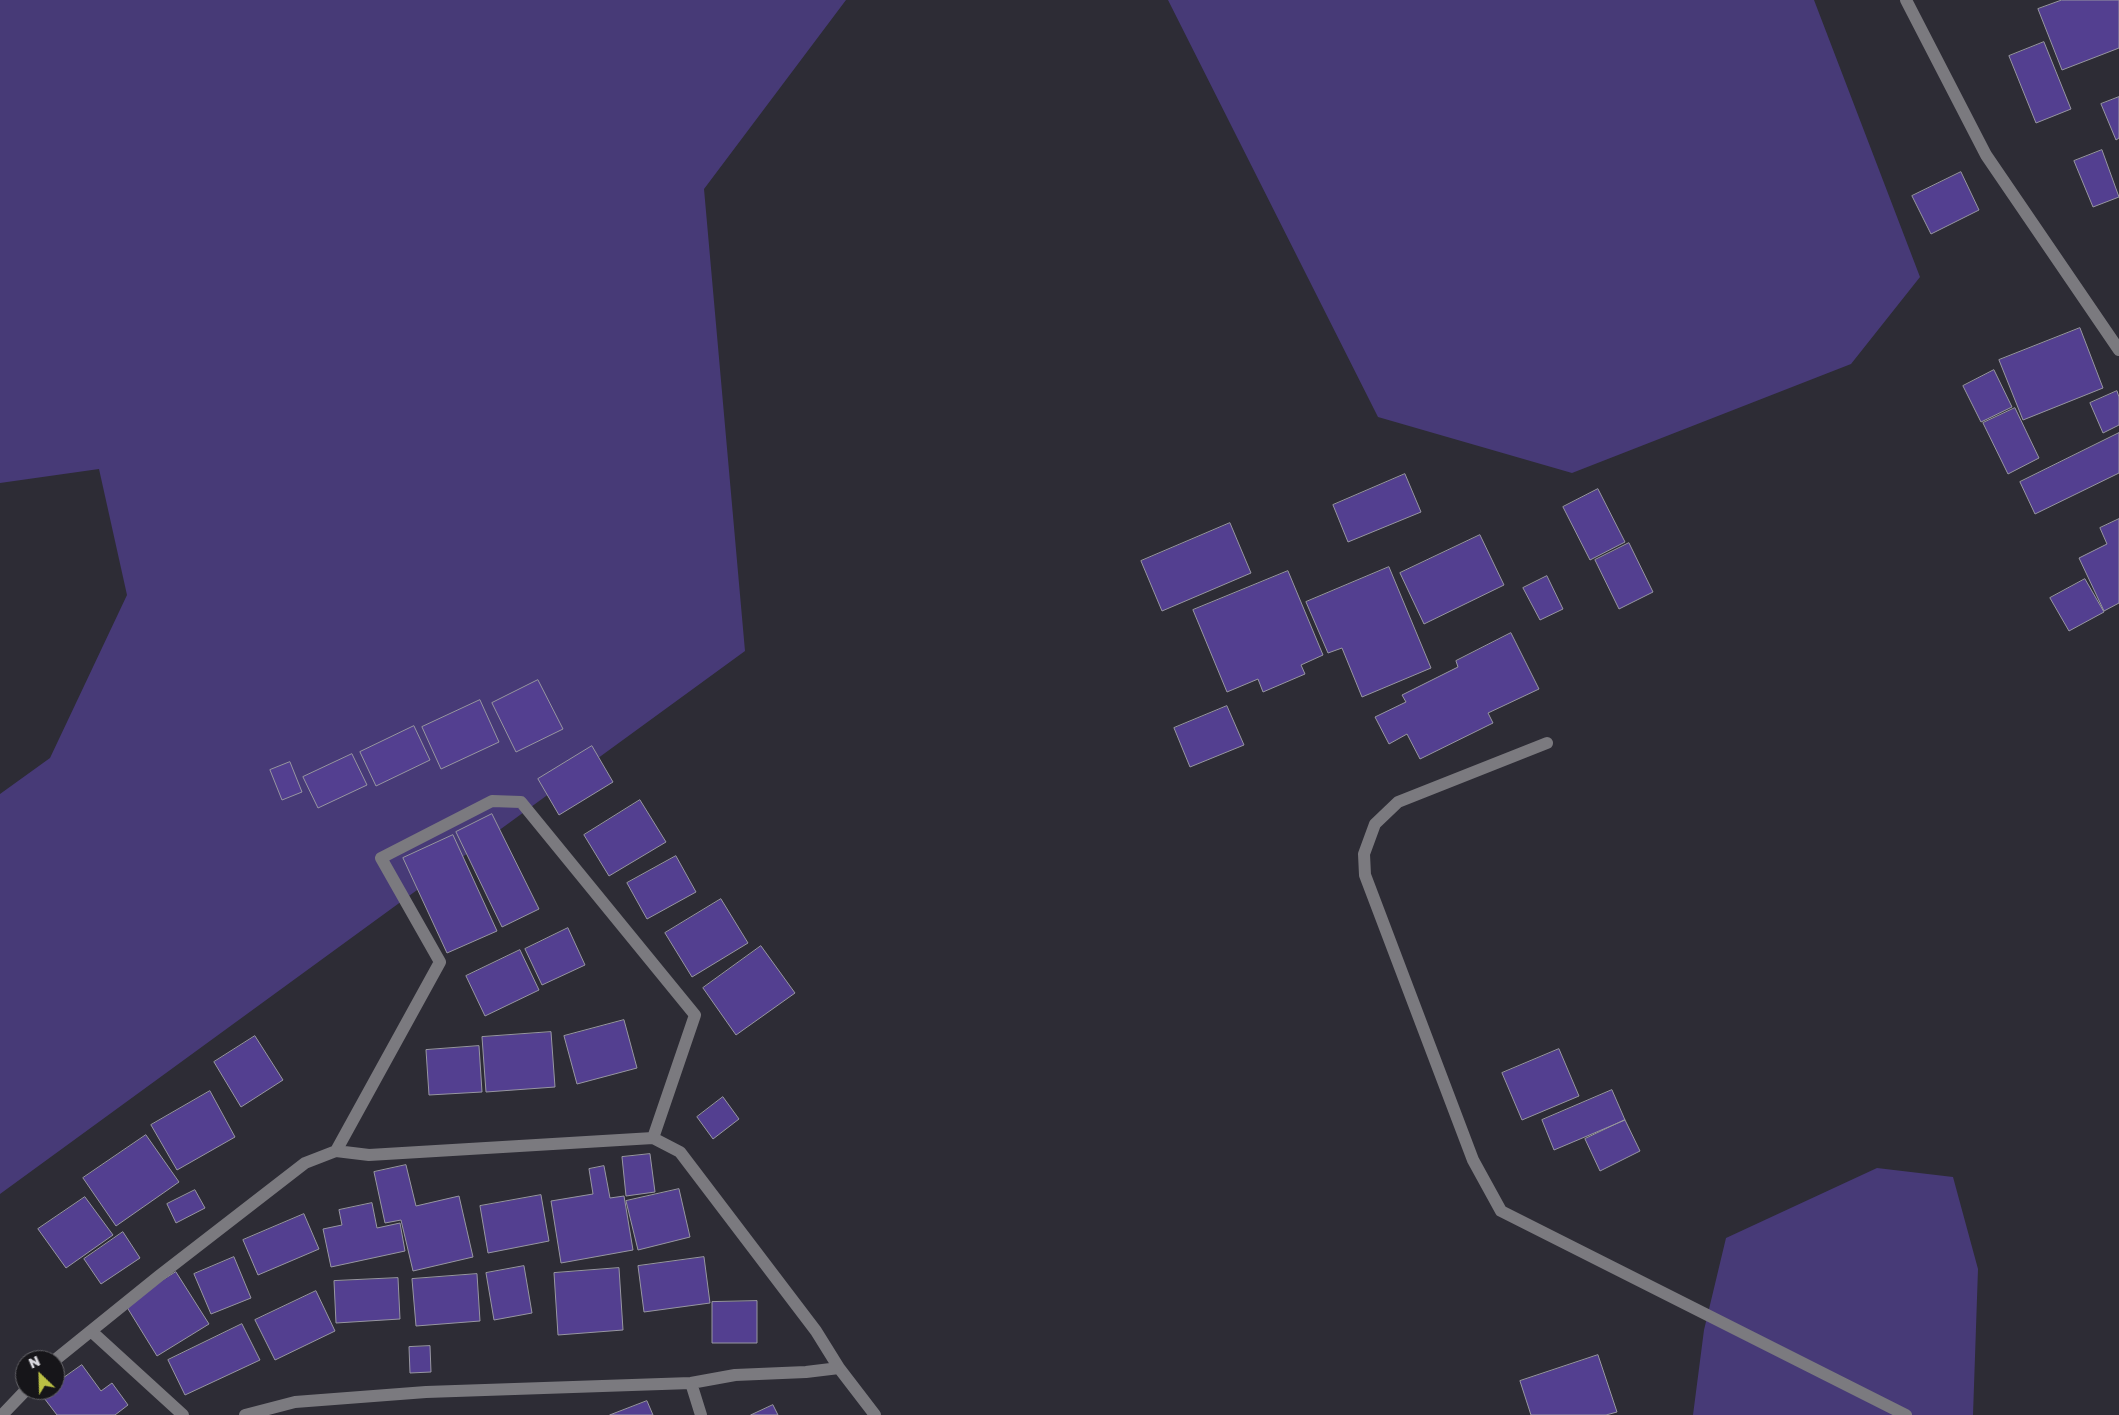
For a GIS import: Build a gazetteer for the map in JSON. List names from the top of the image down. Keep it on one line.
{"north":"top left"}
